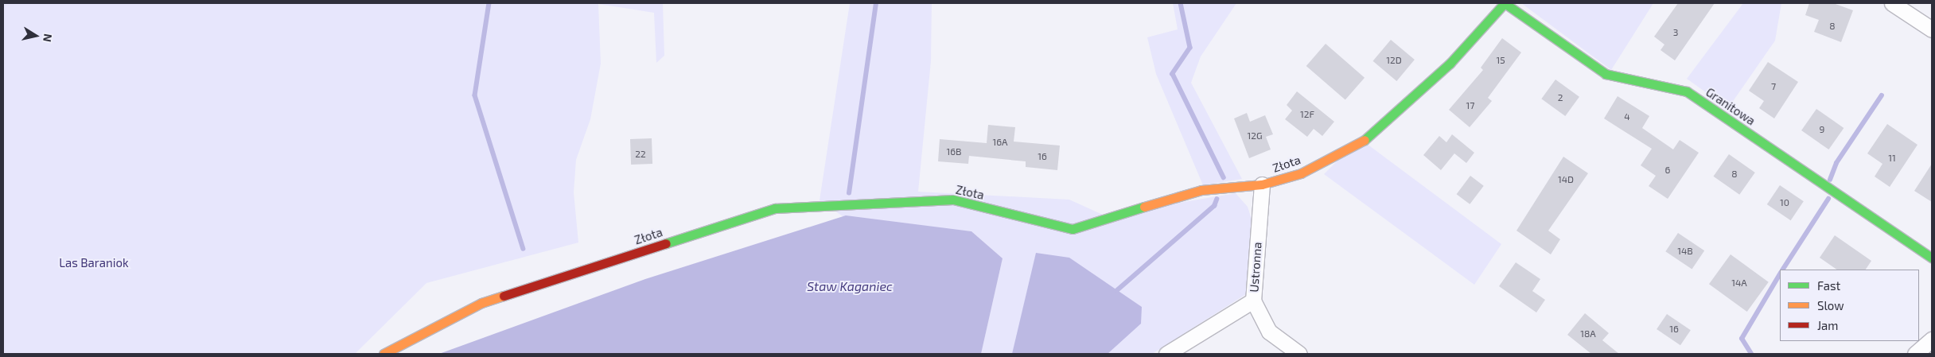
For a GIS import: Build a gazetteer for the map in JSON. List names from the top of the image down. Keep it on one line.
{"streets":{"street":["Granitowa","Złota","Ustronna"]},"crossings":[["Granitowa","Złota"],["Złota","Ustronna"]],"water":["Staw Kaganiec"],"parks":["Las Baraniok"],"house_numbers":["8","3","12D","15","7","2","17","12F","4","9","12G","16A","16B","22","16","11","6","8","14D","10","14B","14A","16","18A"],"legend":["Fast","Slow","Jam"],"north":"right"}
